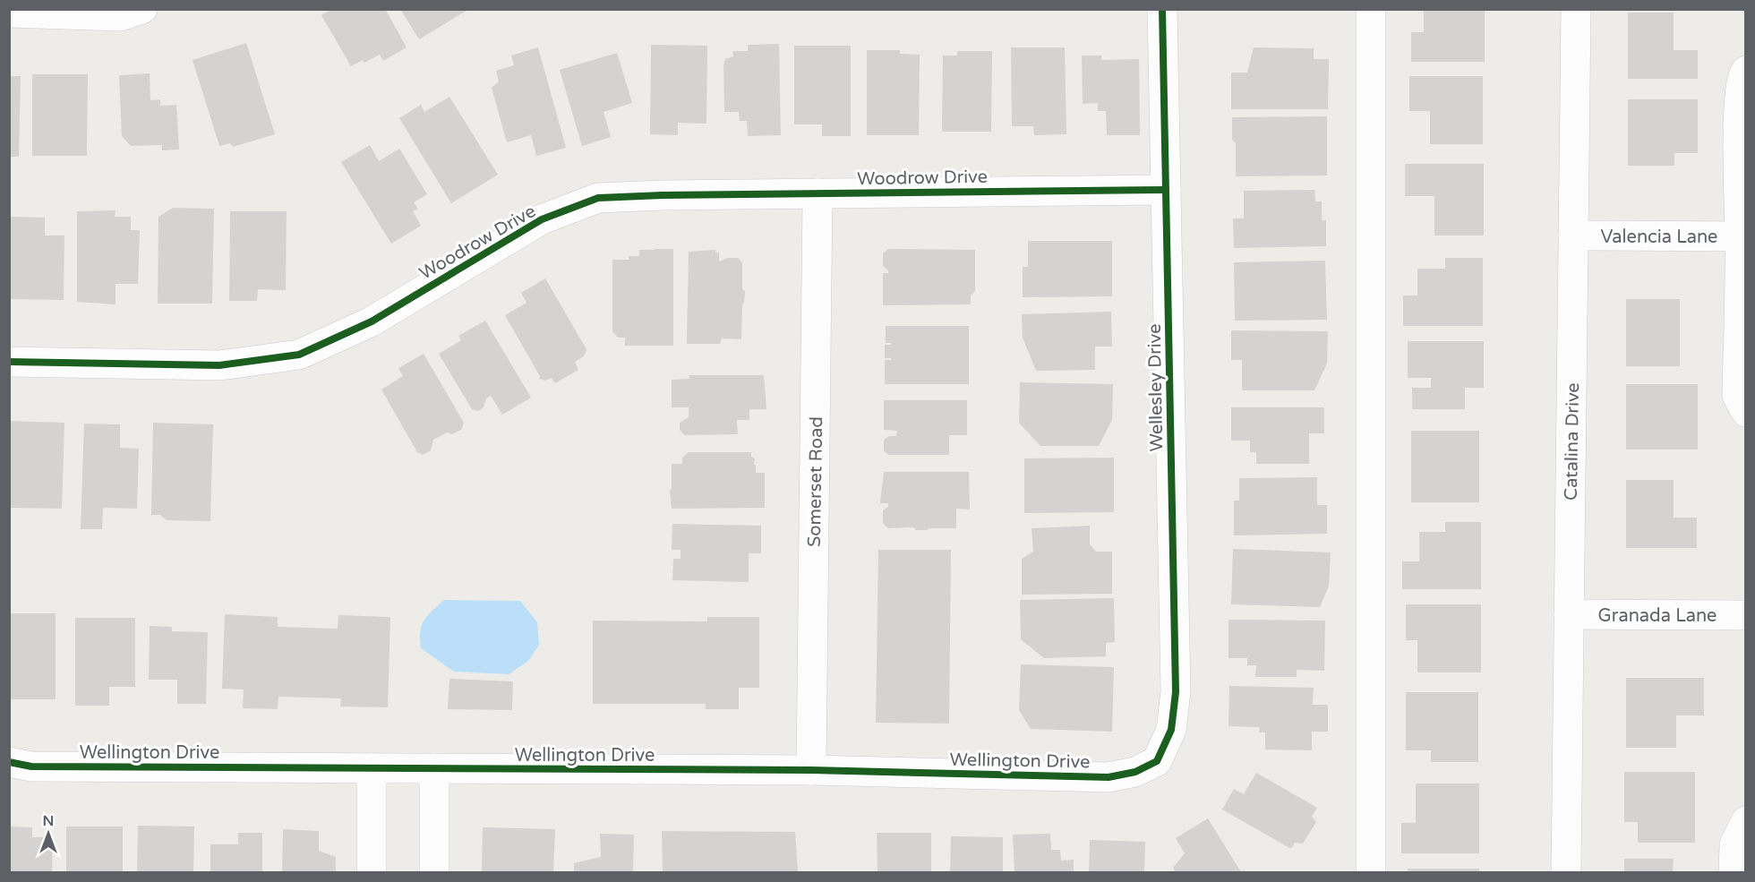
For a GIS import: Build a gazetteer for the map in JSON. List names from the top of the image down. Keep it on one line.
{"streets":{"street":["Woodrow Drive","Valencia Lane","Wellesley Drive","Catalina Drive","Somerset Road","Granada Lane","Wellington Drive"]},"crossings":[["Woodrow Drive","Wellesley Drive"],["Woodrow Drive","Somerset Road"],["Valencia Lane","Catalina Drive"],["Wellesley Drive","Wellington Drive"],["Catalina Drive","Granada Lane"],["Somerset Road","Wellington Drive"]],"north":"top"}
